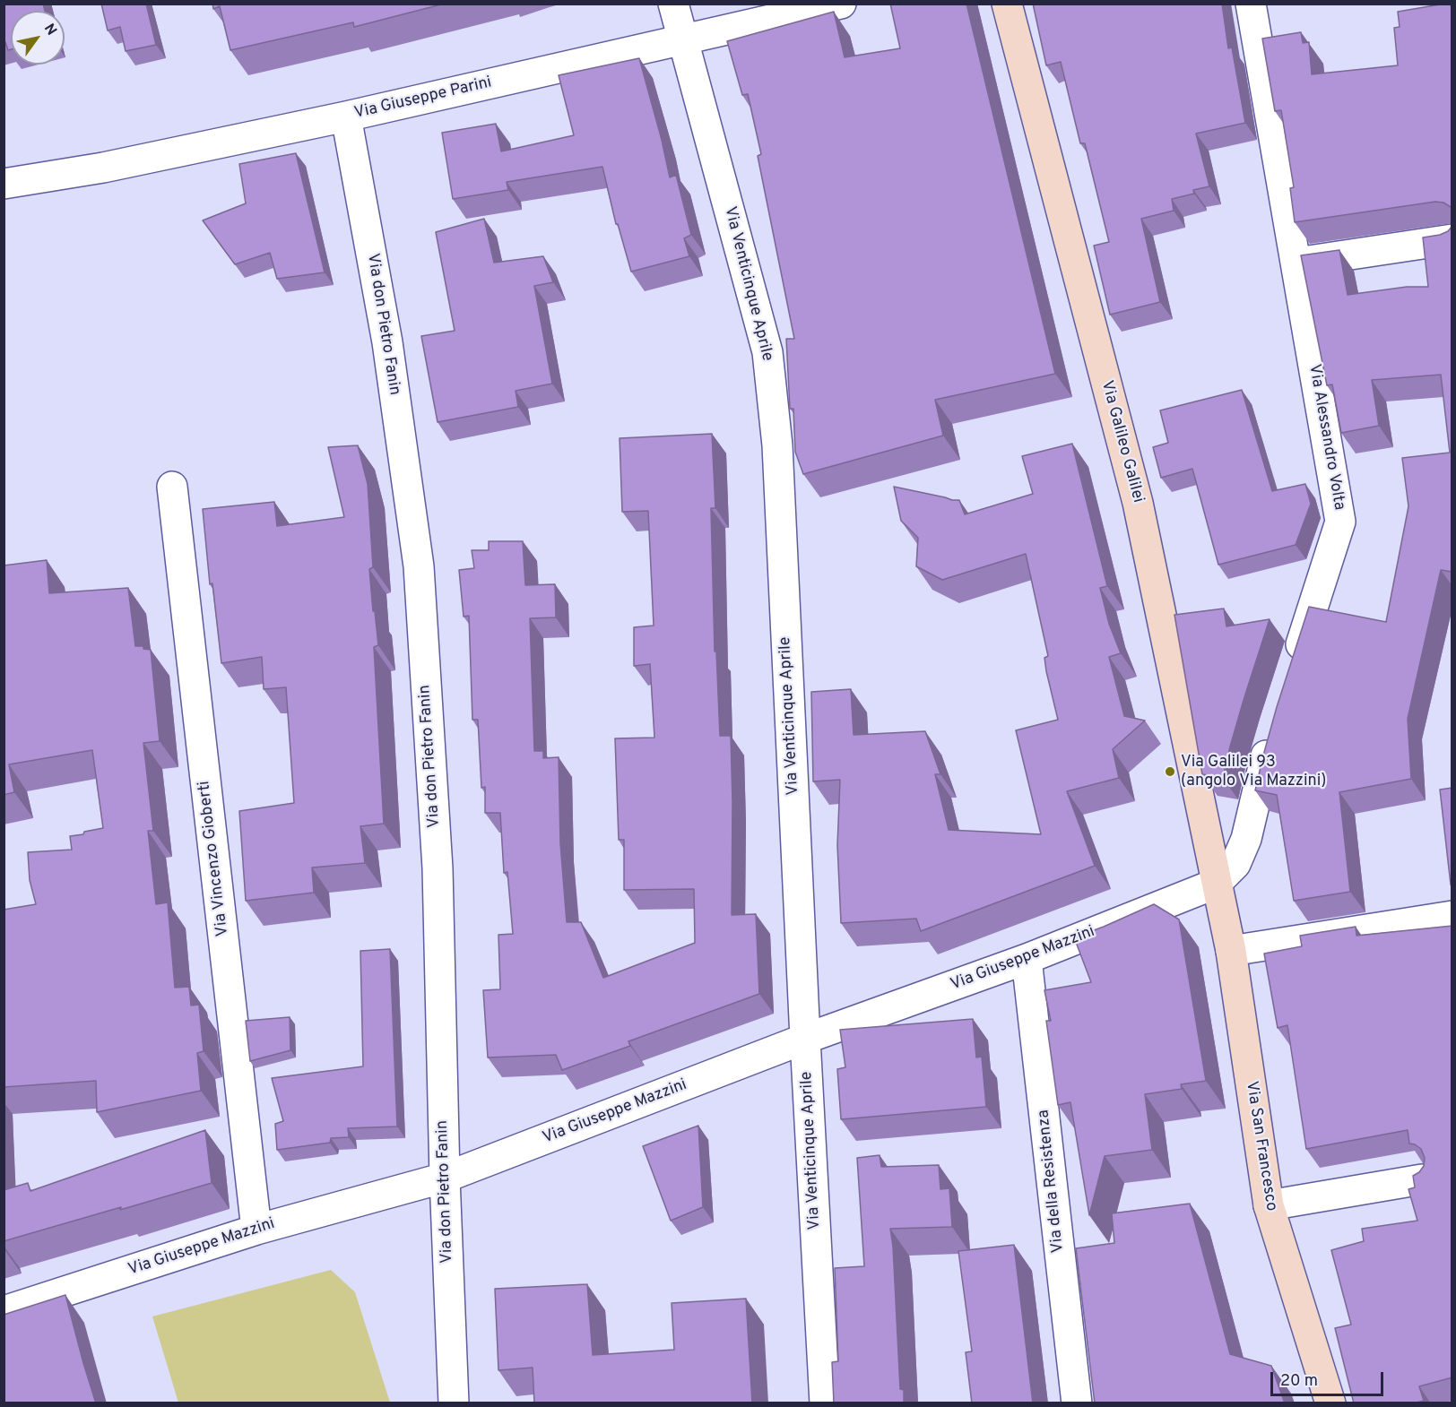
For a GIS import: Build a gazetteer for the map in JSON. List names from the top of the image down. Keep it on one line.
{"streets":{"street":["Via Giuseppe Parini","Via Venticinque Aprile","Via don Pietro Fanin","Via Alessandro Volta","Via Galileo Galilei","Via Vincenzo Gioberti","Via Giuseppe Mazzini","Via San Francesco","Via della Resistenza"]},"crossings":[["Via Giuseppe Parini","Via Venticinque Aprile"],["Via Giuseppe Parini","Via don Pietro Fanin"],["Via Venticinque Aprile","Via Giuseppe Mazzini"],["Via don Pietro Fanin","Via Giuseppe Mazzini"],["Via Galileo Galilei","Via Giuseppe Mazzini"],["Via Galileo Galilei","Via San Francesco"],["Via Vincenzo Gioberti","Via Giuseppe Mazzini"],["Via Giuseppe Mazzini","Via San Francesco"],["Via Giuseppe Mazzini","Via della Resistenza"]],"places":["Via Galilei 93 (angolo Via Mazzini)"],"scale_bar":"20 m","north":"top right"}
